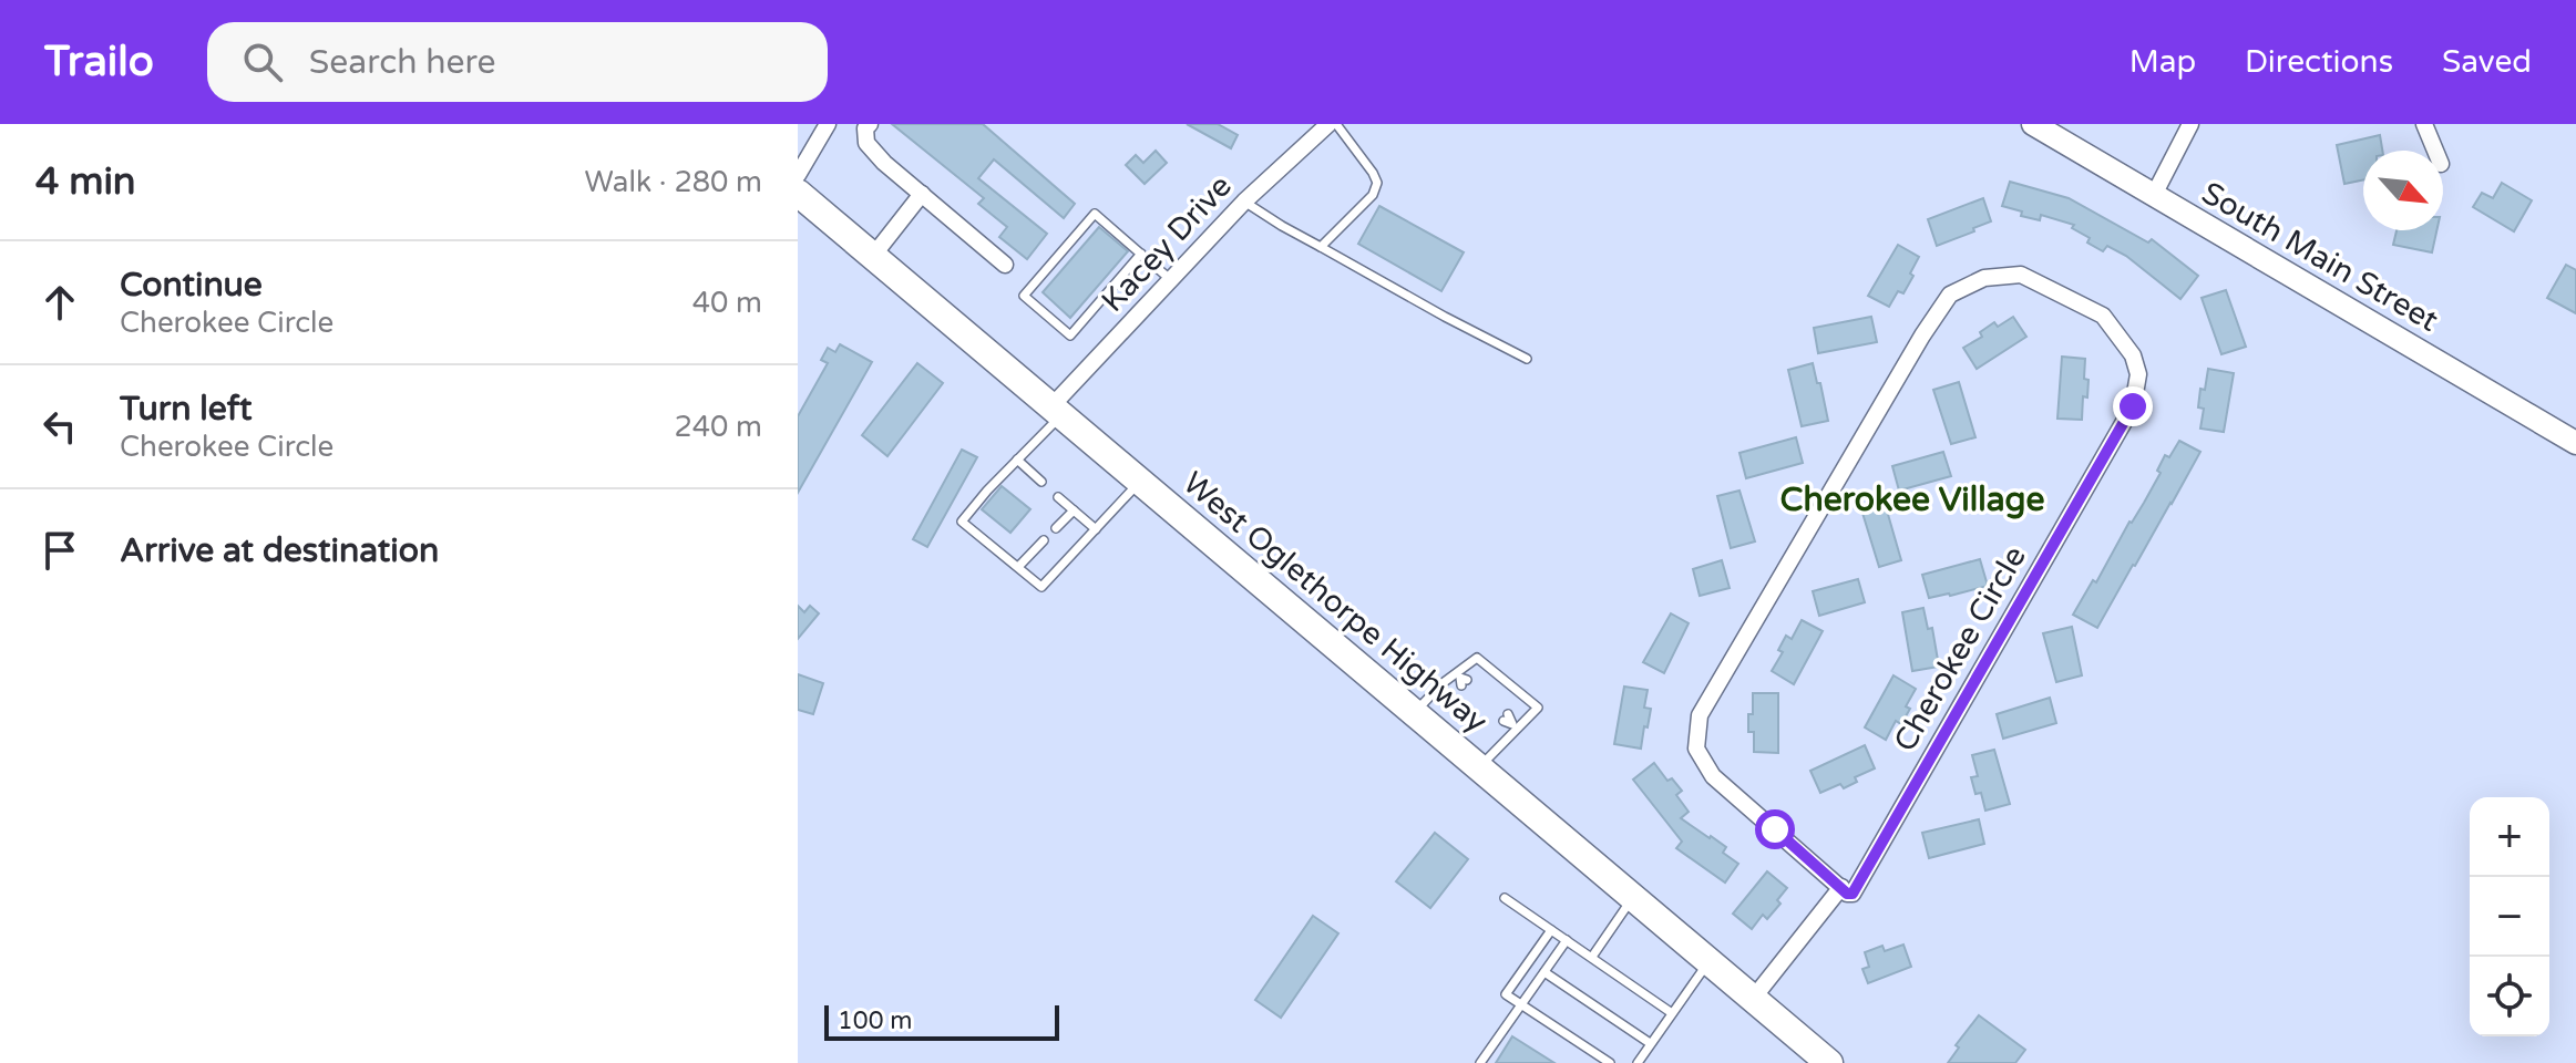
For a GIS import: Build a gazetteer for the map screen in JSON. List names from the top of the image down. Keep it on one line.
{"streets":{"highway":["West Oglethorpe Highway"],"street":["Kacey Drive","South Main Street","Cherokee Circle"]},"crossings":[["Kacey Drive","West Oglethorpe Highway"],["West Oglethorpe Highway","Cherokee Circle"]],"districts":["Cherokee Village"],"scale_bar":"100 m","north":"bottom right","page":{"header":"Trailo","search":"Search here","nav":["Map","Directions","Saved"],"heading":["4 min","Walk · 280 m"],"list":[["Continue","Cherokee Circle","40 m"],["Turn left","Cherokee Circle","240 m"],"Arrive at destination"],"map_buttons":["+","−"],"scale":"100 m"}}
